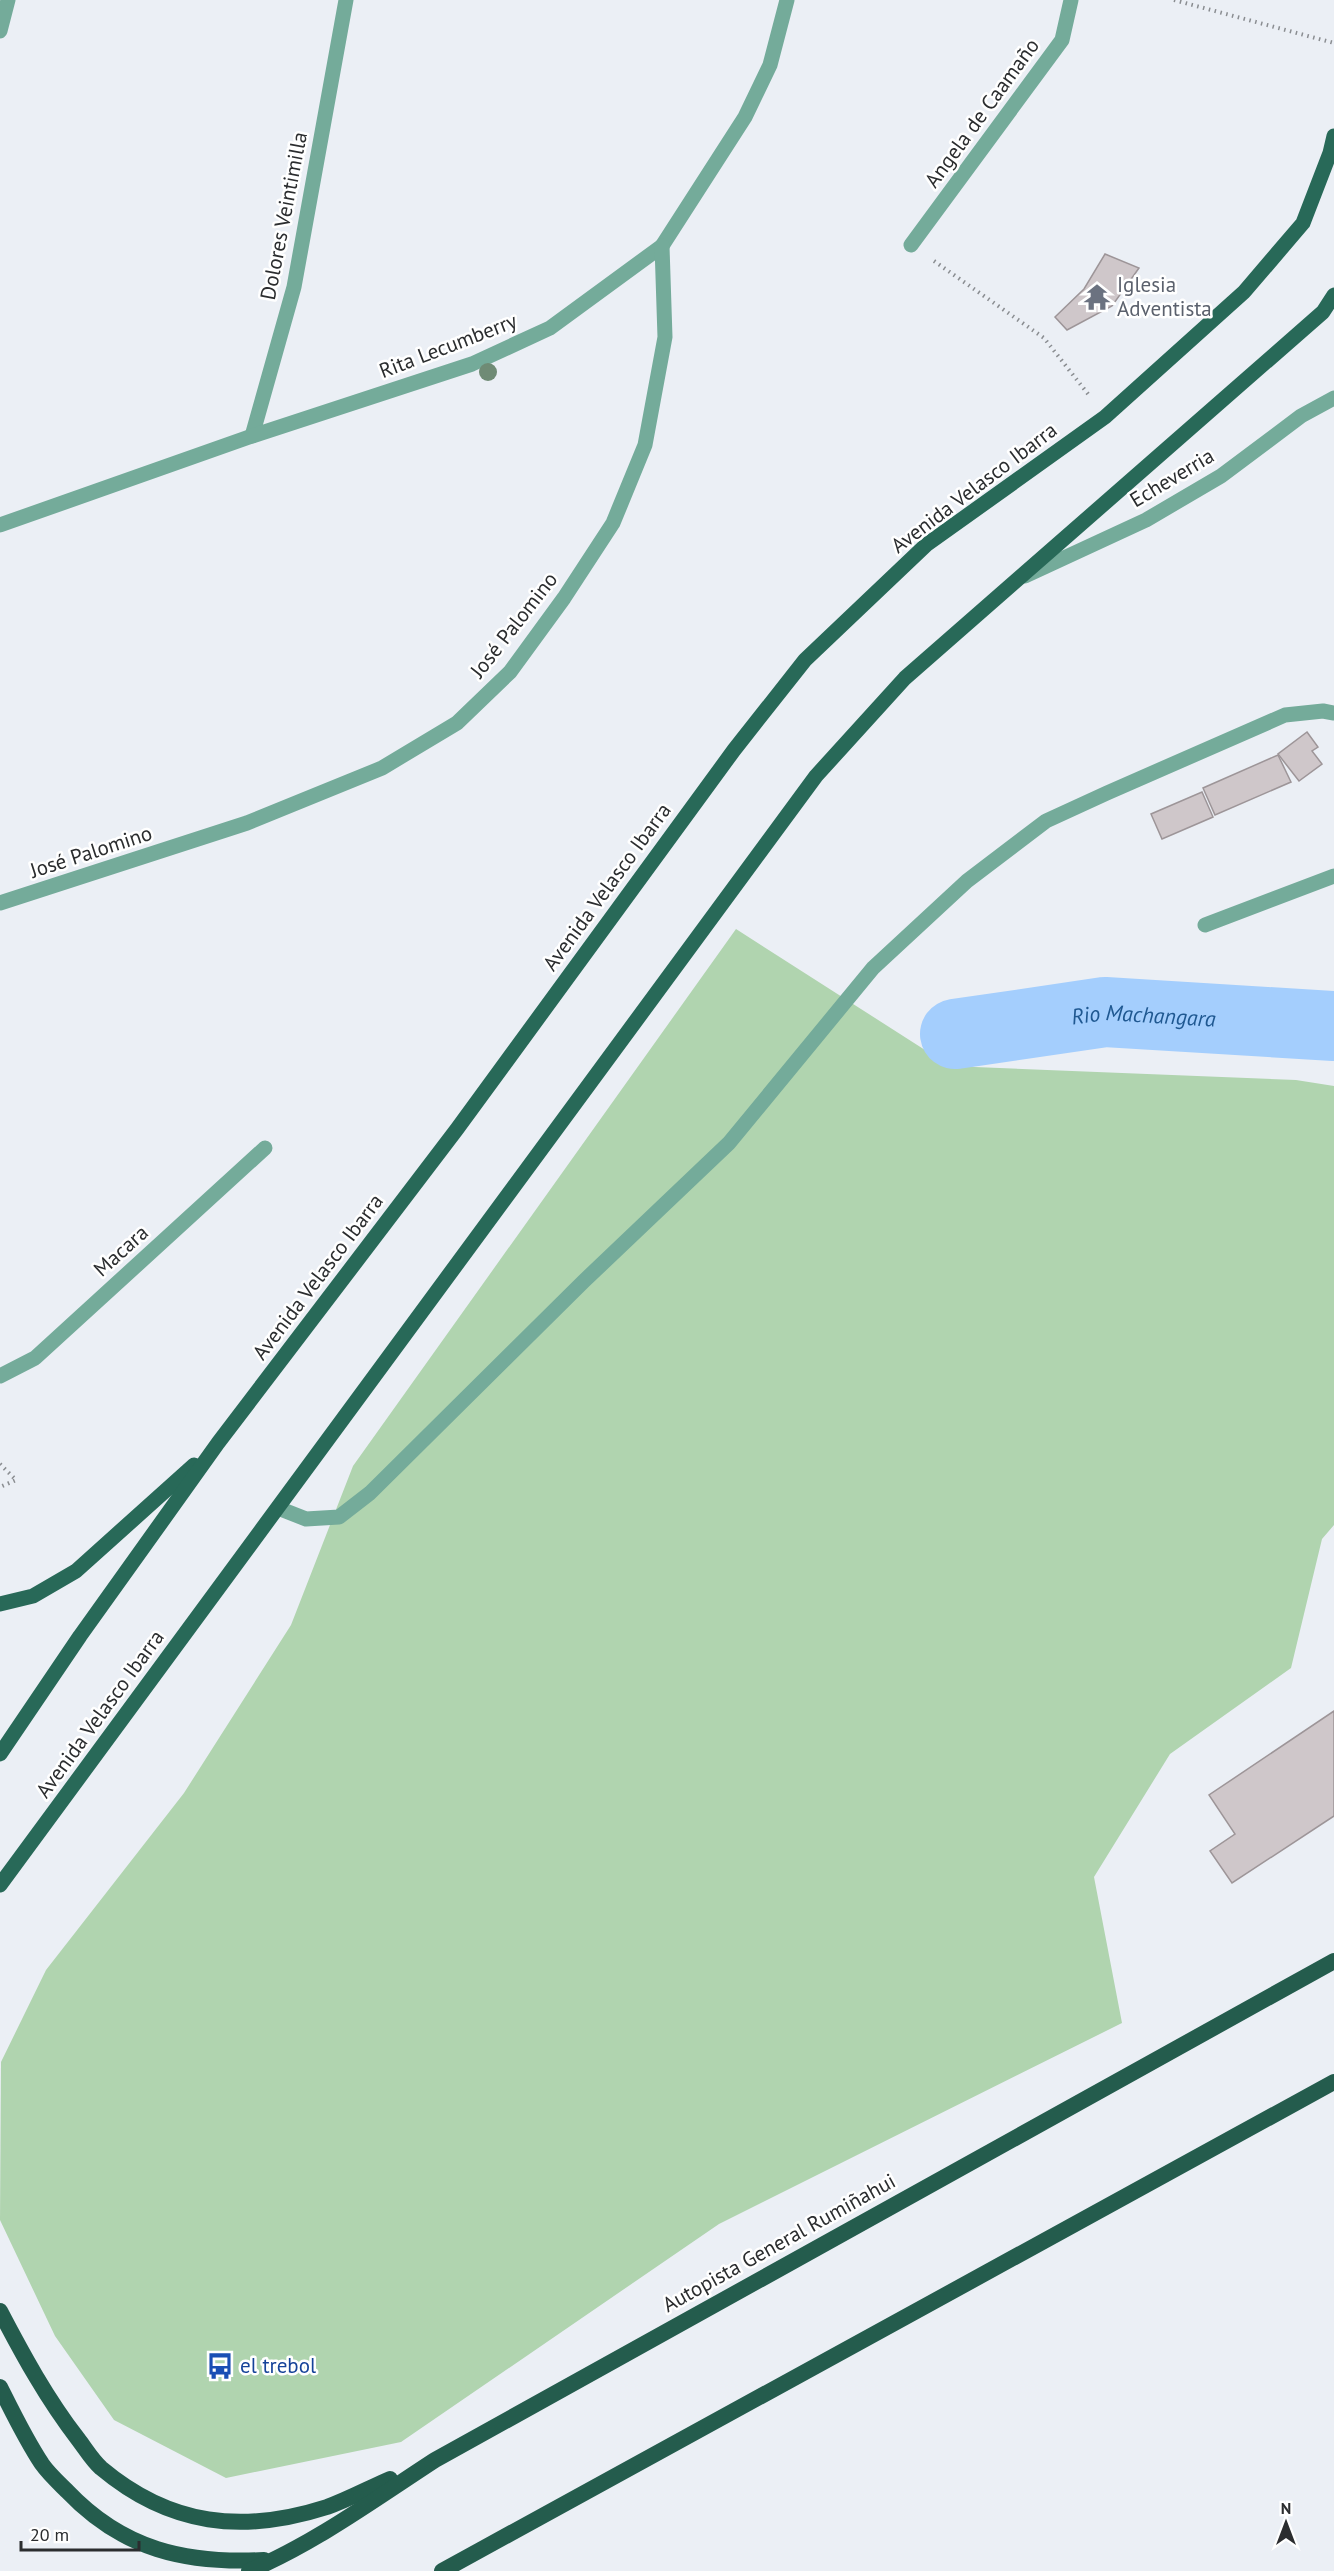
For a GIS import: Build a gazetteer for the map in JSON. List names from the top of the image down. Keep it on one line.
{"streets":{"highway":["Autopista General Rumiñahui"],"main road":["Avenida Velasco Ibarra"],"street":["Angela de Caamaño","Dolores Veintimilla","Rita Lecumberry","Echeverria","José Palomino","Macara"]},"crossings":[["Dolores Veintimilla","Rita Lecumberry"],["Rita Lecumberry","José Palomino"],["Echeverria","Avenida Velasco Ibarra"]],"water":["Rio Machangara"],"places":{"temple":["Iglesia Adventista"],"bus stop":["el trebol"]},"scale_bar":"20 m","north":"top"}
